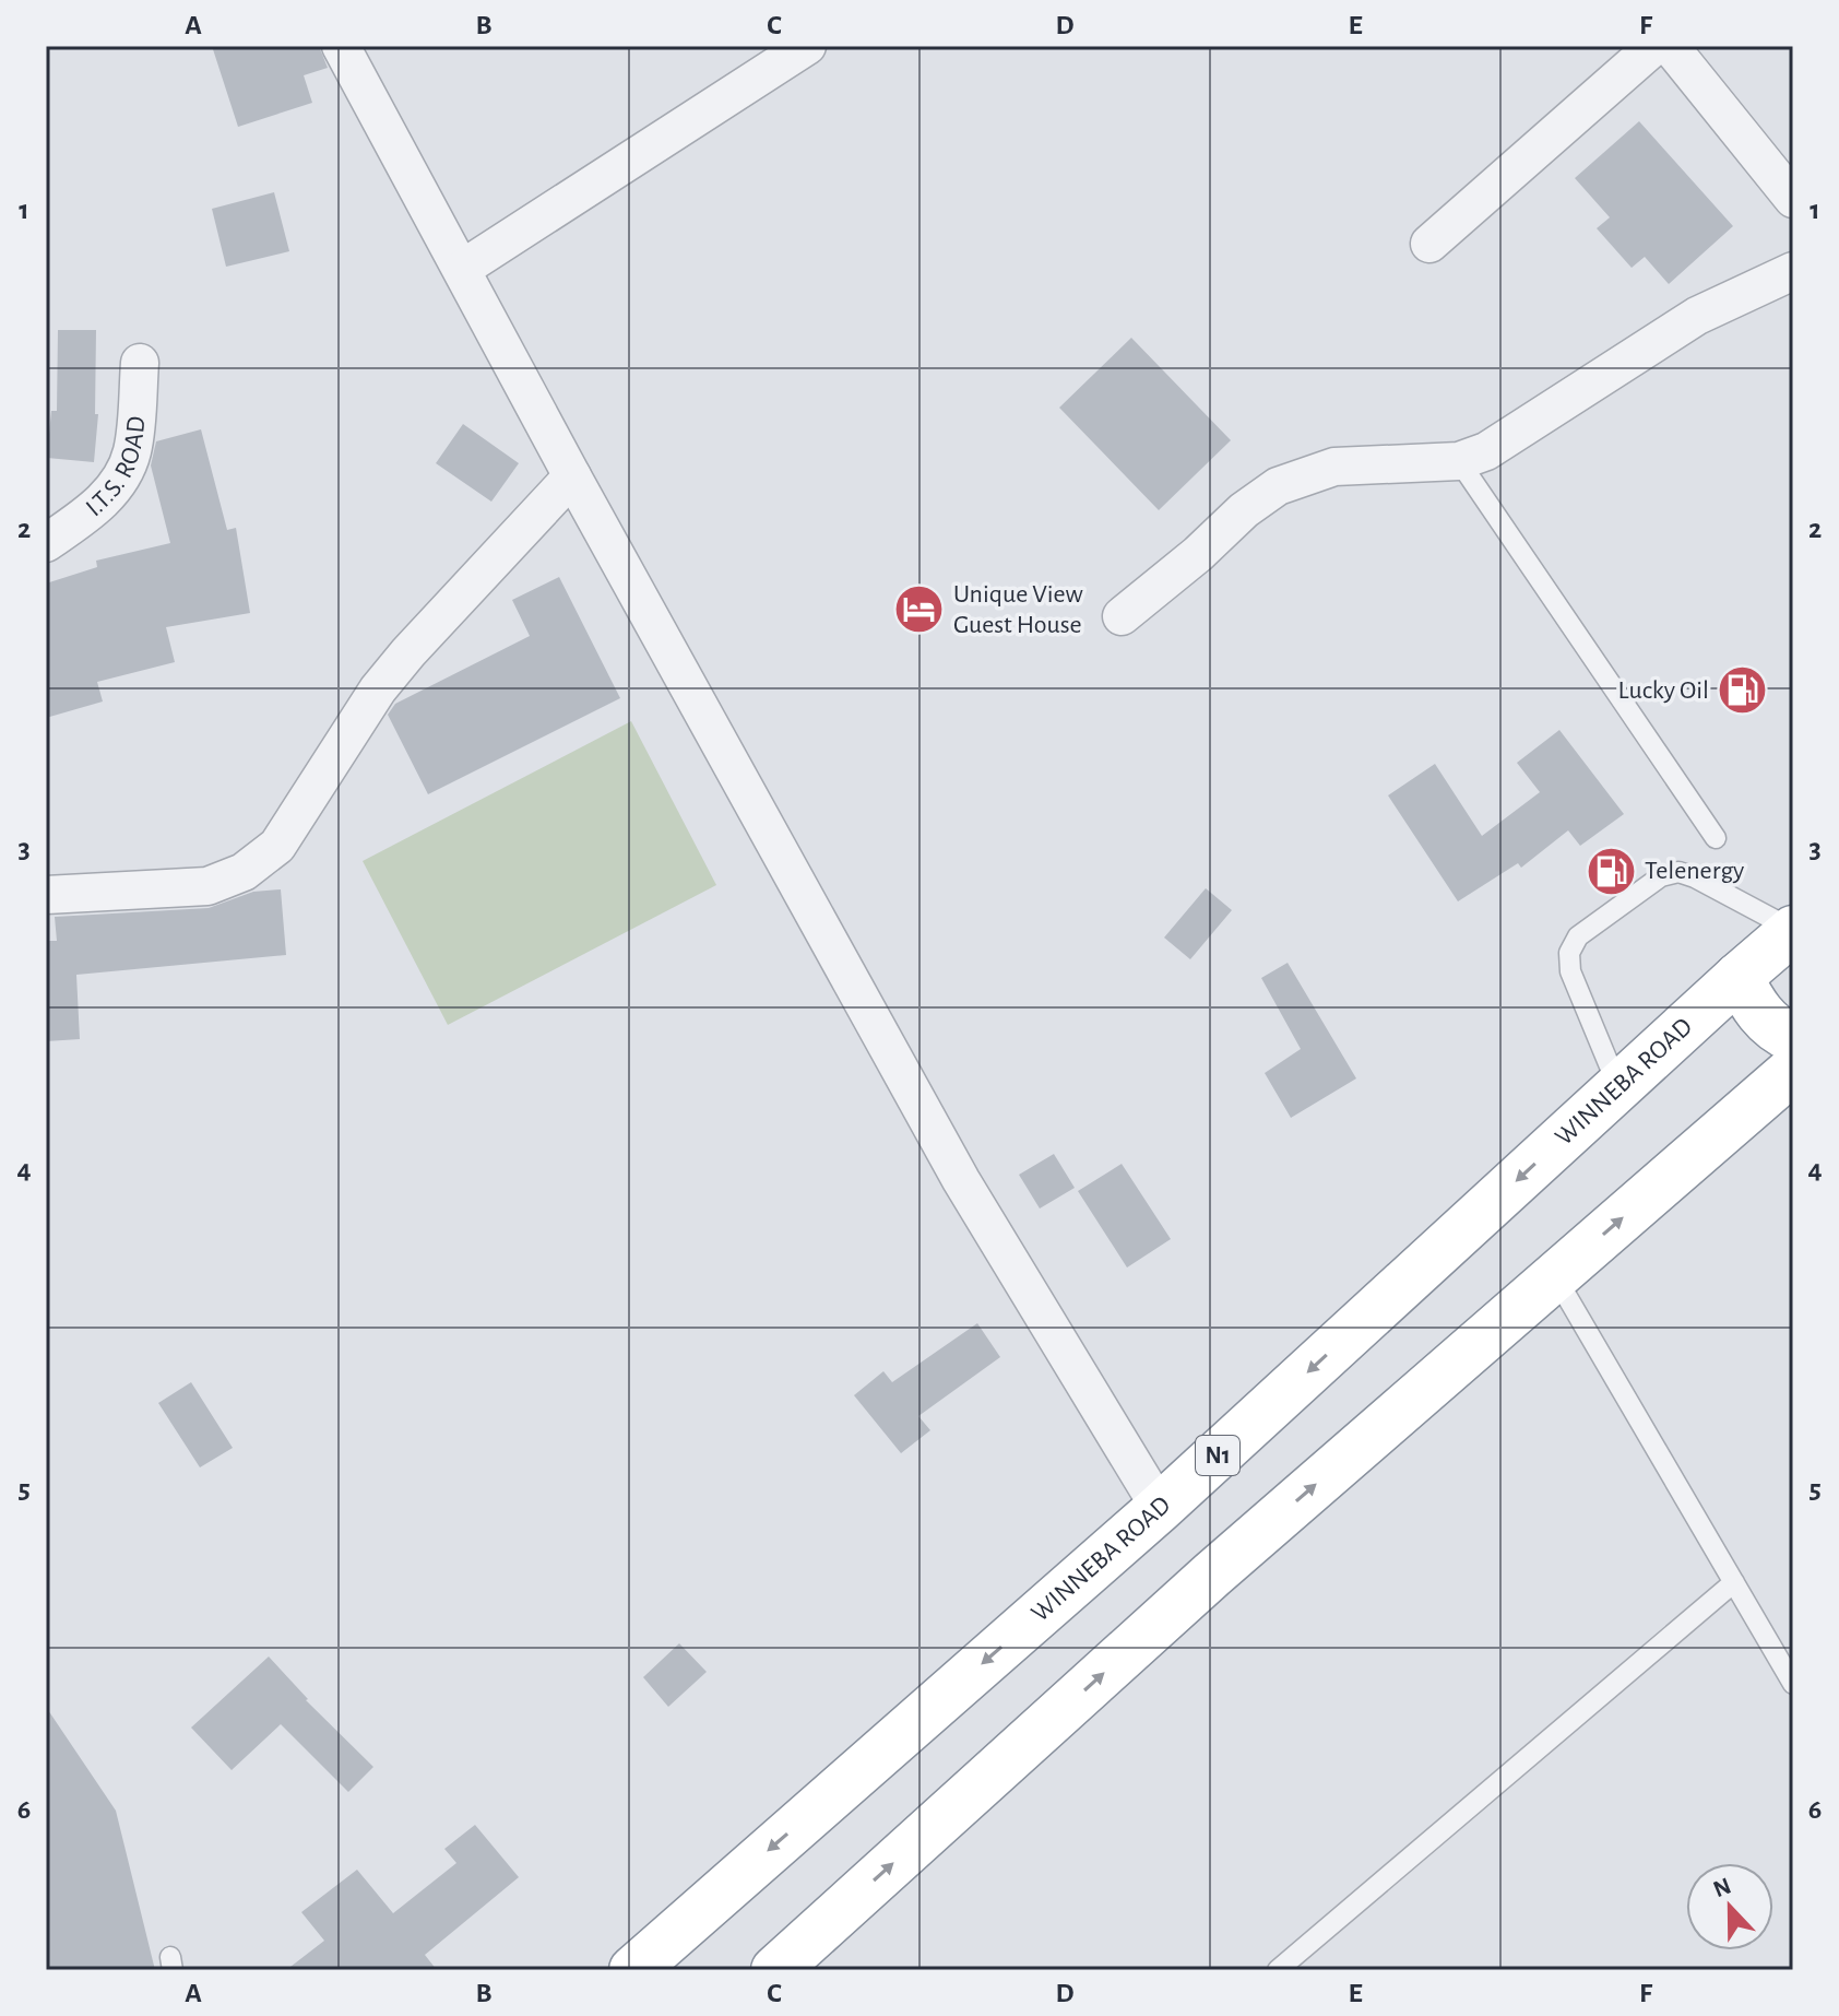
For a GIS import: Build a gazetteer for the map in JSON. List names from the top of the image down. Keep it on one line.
{"streets":{"highway":["WINNEBA ROAD","N1"],"street":["I.T.S. ROAD"]},"places":{"hotel":["Unique View Guest House"],"fuel station":["Lucky Oil","Telenergy"]},"north":"top","grid":{"columns":["A","B","C","D","E","F"],"rows":["1","2","3","4","5","6"]}}
